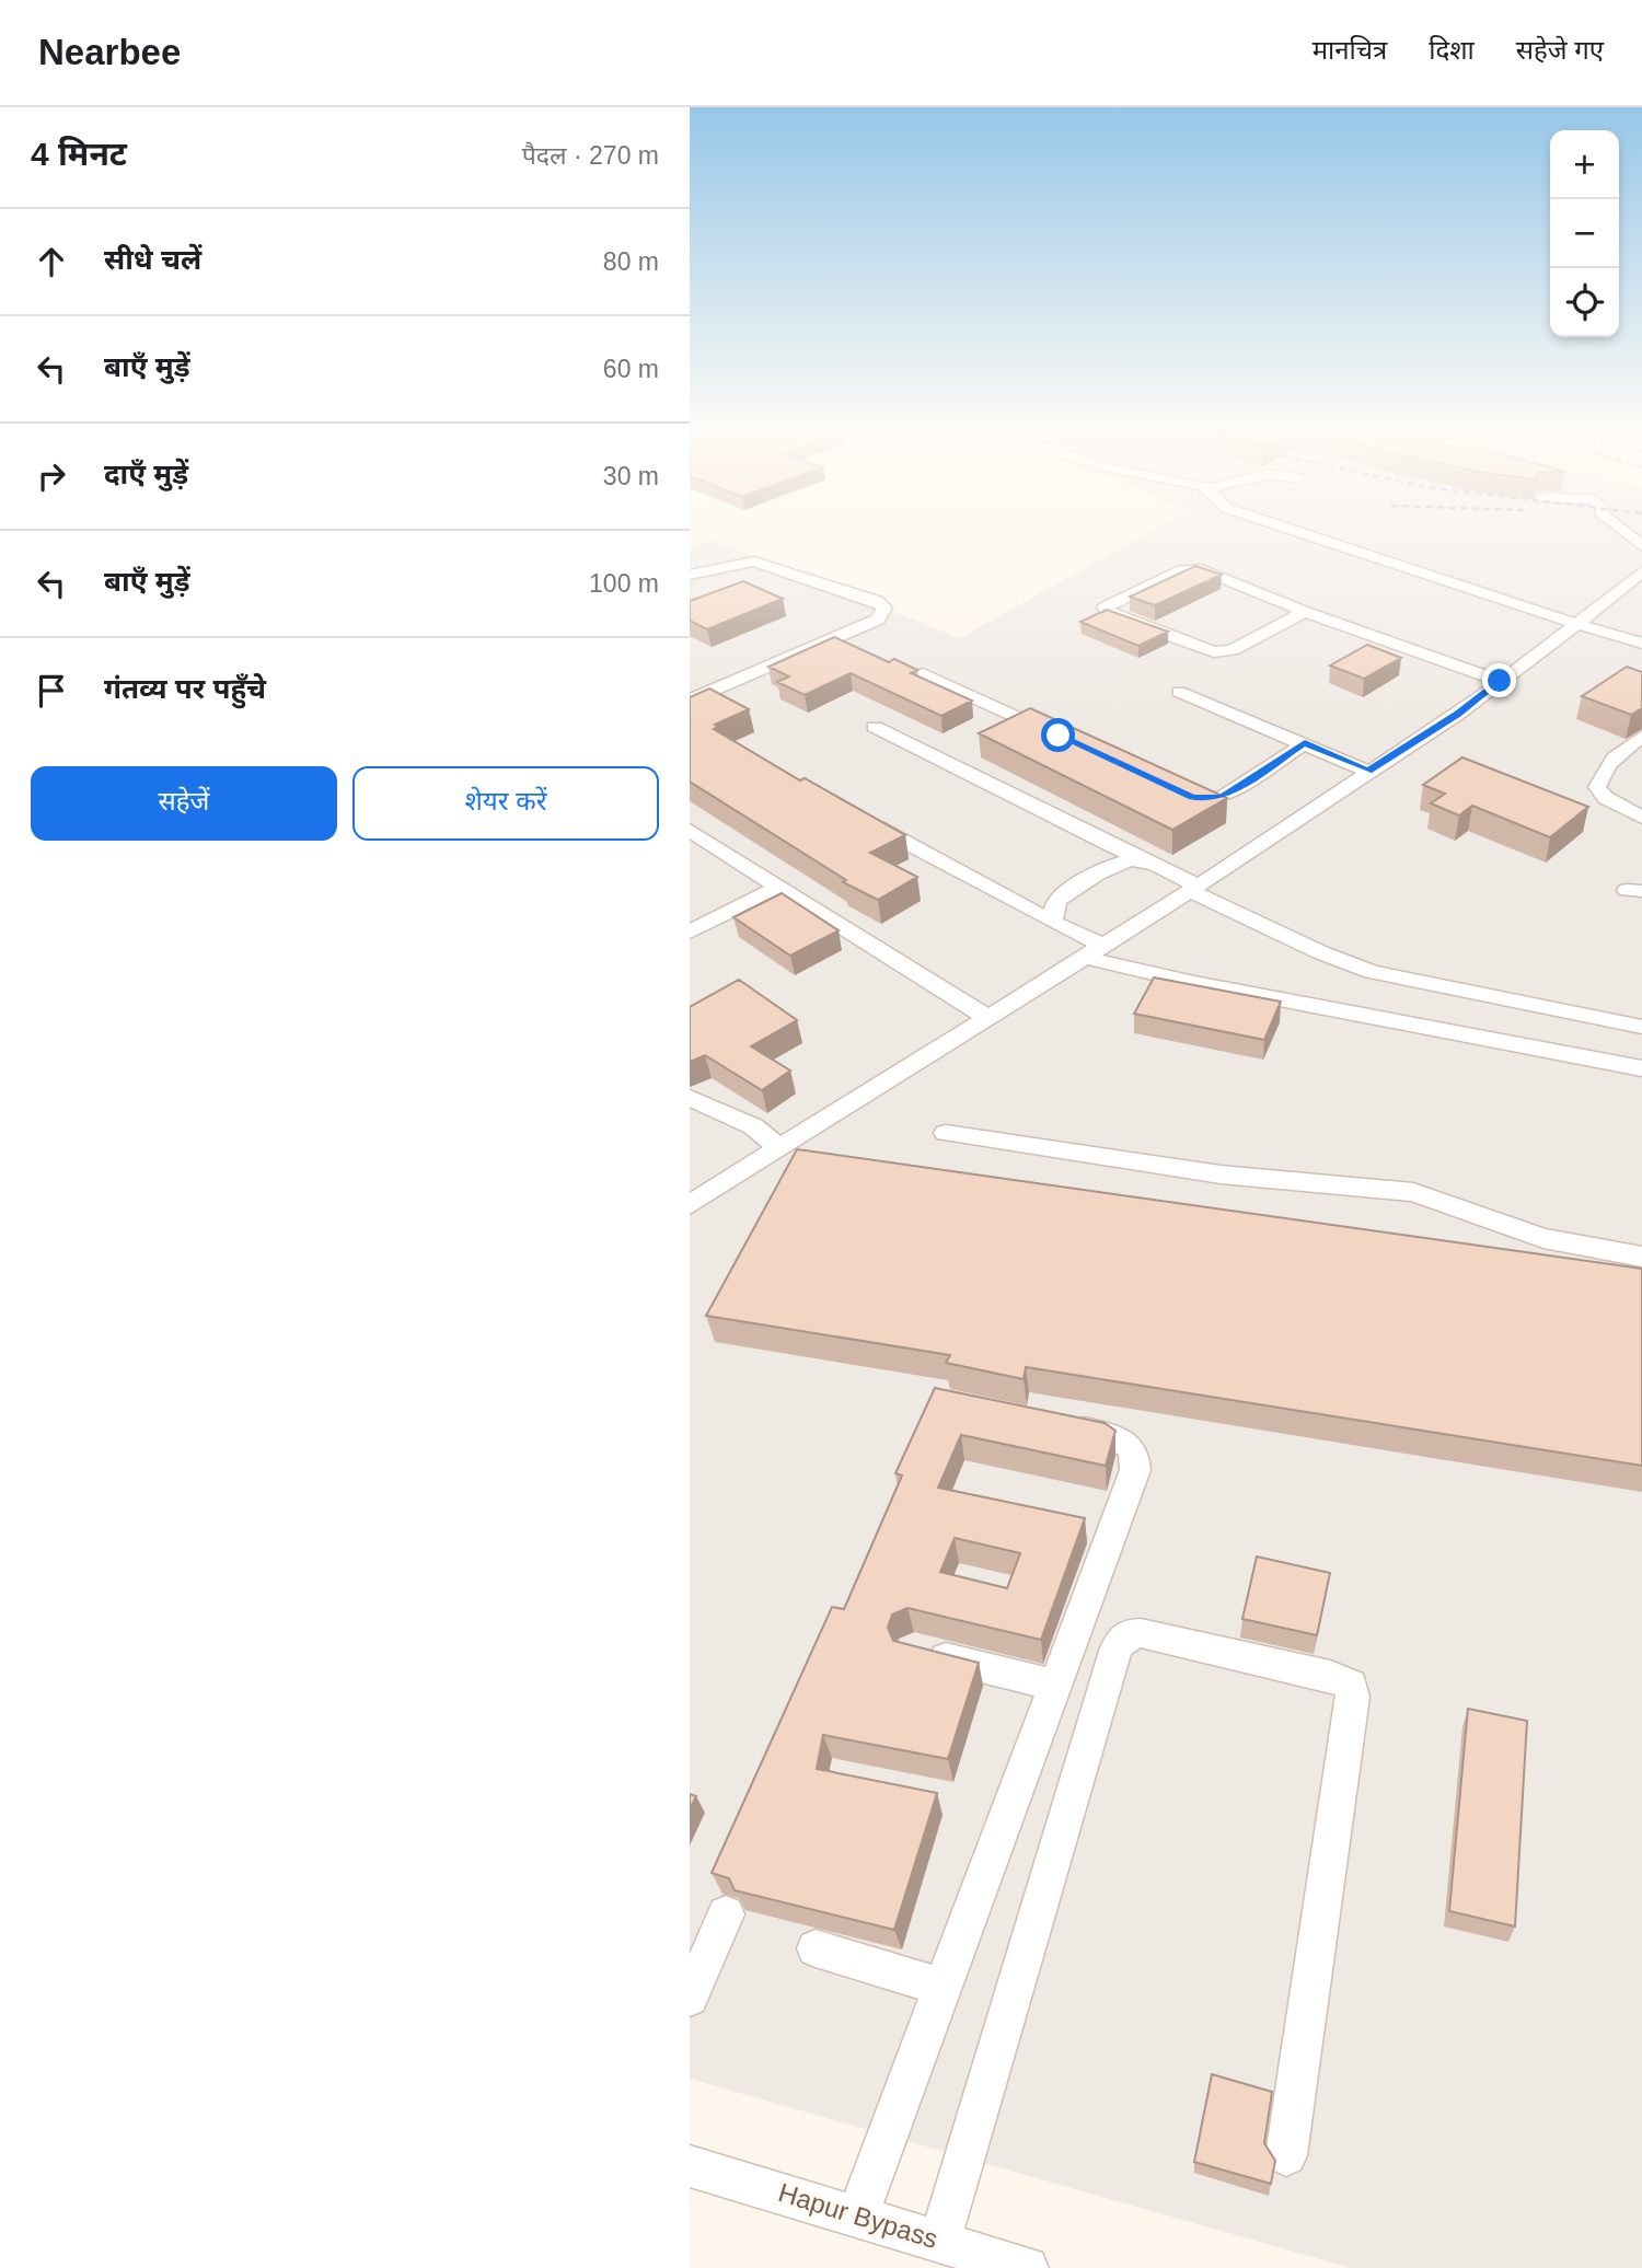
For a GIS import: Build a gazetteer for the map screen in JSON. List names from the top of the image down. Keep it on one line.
{"streets":{"street":["Hapur Bypass"]},"page":{"header":"Nearbee","nav":["मानचित्र","दिशा","सहेजे गए"],"heading":["4 मिनट","पैदल · 270 m"],"map_buttons":["+","−"],"list":[["सीधे चलें","80 m"],["बाएँ मुड़ें","60 m"],["दाएँ मुड़ें","30 m"],["बाएँ मुड़ें","100 m"],"गंतव्य पर पहुँचे"],"buttons":["सहेजें","शेयर करें"]}}
